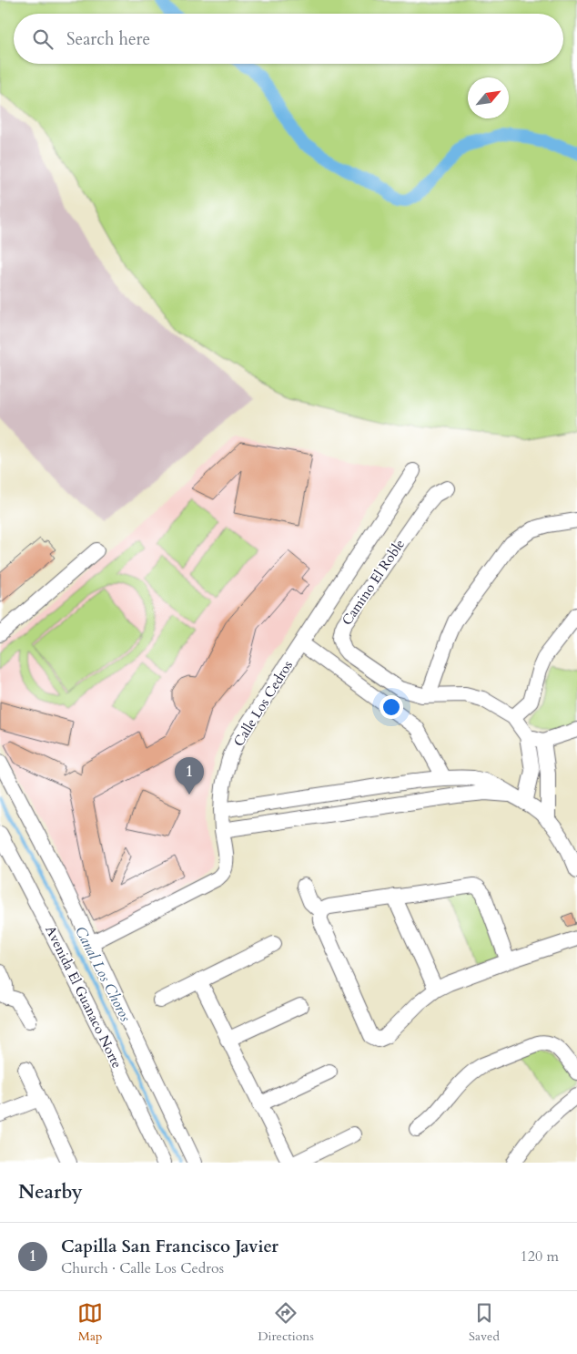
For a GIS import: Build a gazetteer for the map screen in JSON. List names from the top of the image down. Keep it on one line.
{"streets":{"street":["Camino El Roble","Calle Los Cedros","Avenida El Guanaco Norte"]},"water":["Canal Los Choros"],"north":"top right","page":{"search":"Search here","pins":"1","heading":"Nearby","list":[{"mark":"1","name":"Capilla San Francisco Javier","note":"Church · Calle Los Cedros","value":"120 m"}],"nav":["Map","Directions","Saved"]}}
